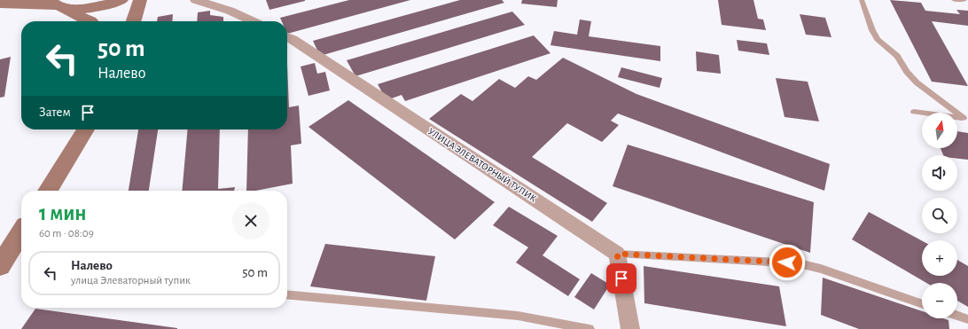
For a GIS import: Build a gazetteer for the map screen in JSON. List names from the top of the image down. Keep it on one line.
{"streets":{"street":["УЛИЦА ЭЛЕВАТОРНЫЙ ТУПИК"]},"north":"top","page":{"turn":["50 m","Налево"],"then":"Затем","map_buttons":["+","−"],"heading":["1 мин","60 m · 08:09"],"list":[{"name":"Налево","note":"улица Элеваторный тупик","value":"50 m"}]}}
